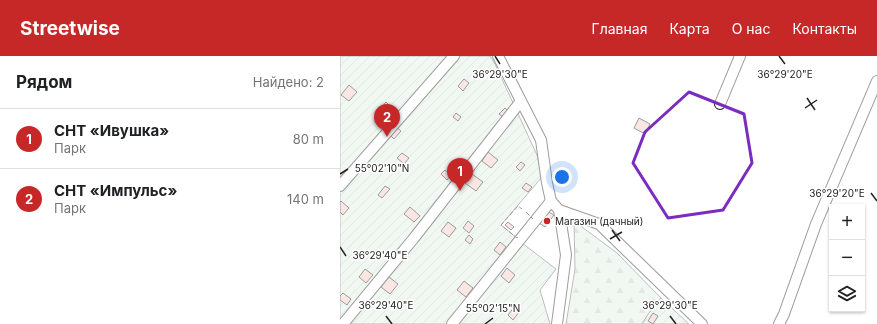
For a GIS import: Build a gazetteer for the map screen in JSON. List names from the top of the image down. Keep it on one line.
{"places":["Магазин (дачный)"],"page":{"header":"Streetwise","nav":["Главная","Карта","О нас","Контакты"],"heading":["Рядом","Найдено: 2"],"pins":["2","1"],"list":[{"mark":"1","name":"СНТ «Ивушка»","note":"Парк","value":"80 m"},{"mark":"2","name":"СНТ «Импульс»","note":"Парк","value":"140 m"}],"map_buttons":["+","−"]},"coordinates":["36°29'30\"E","36°29'20\"E","55°02'10\"N","36°29'40\"E","55°02'15\"N"]}
